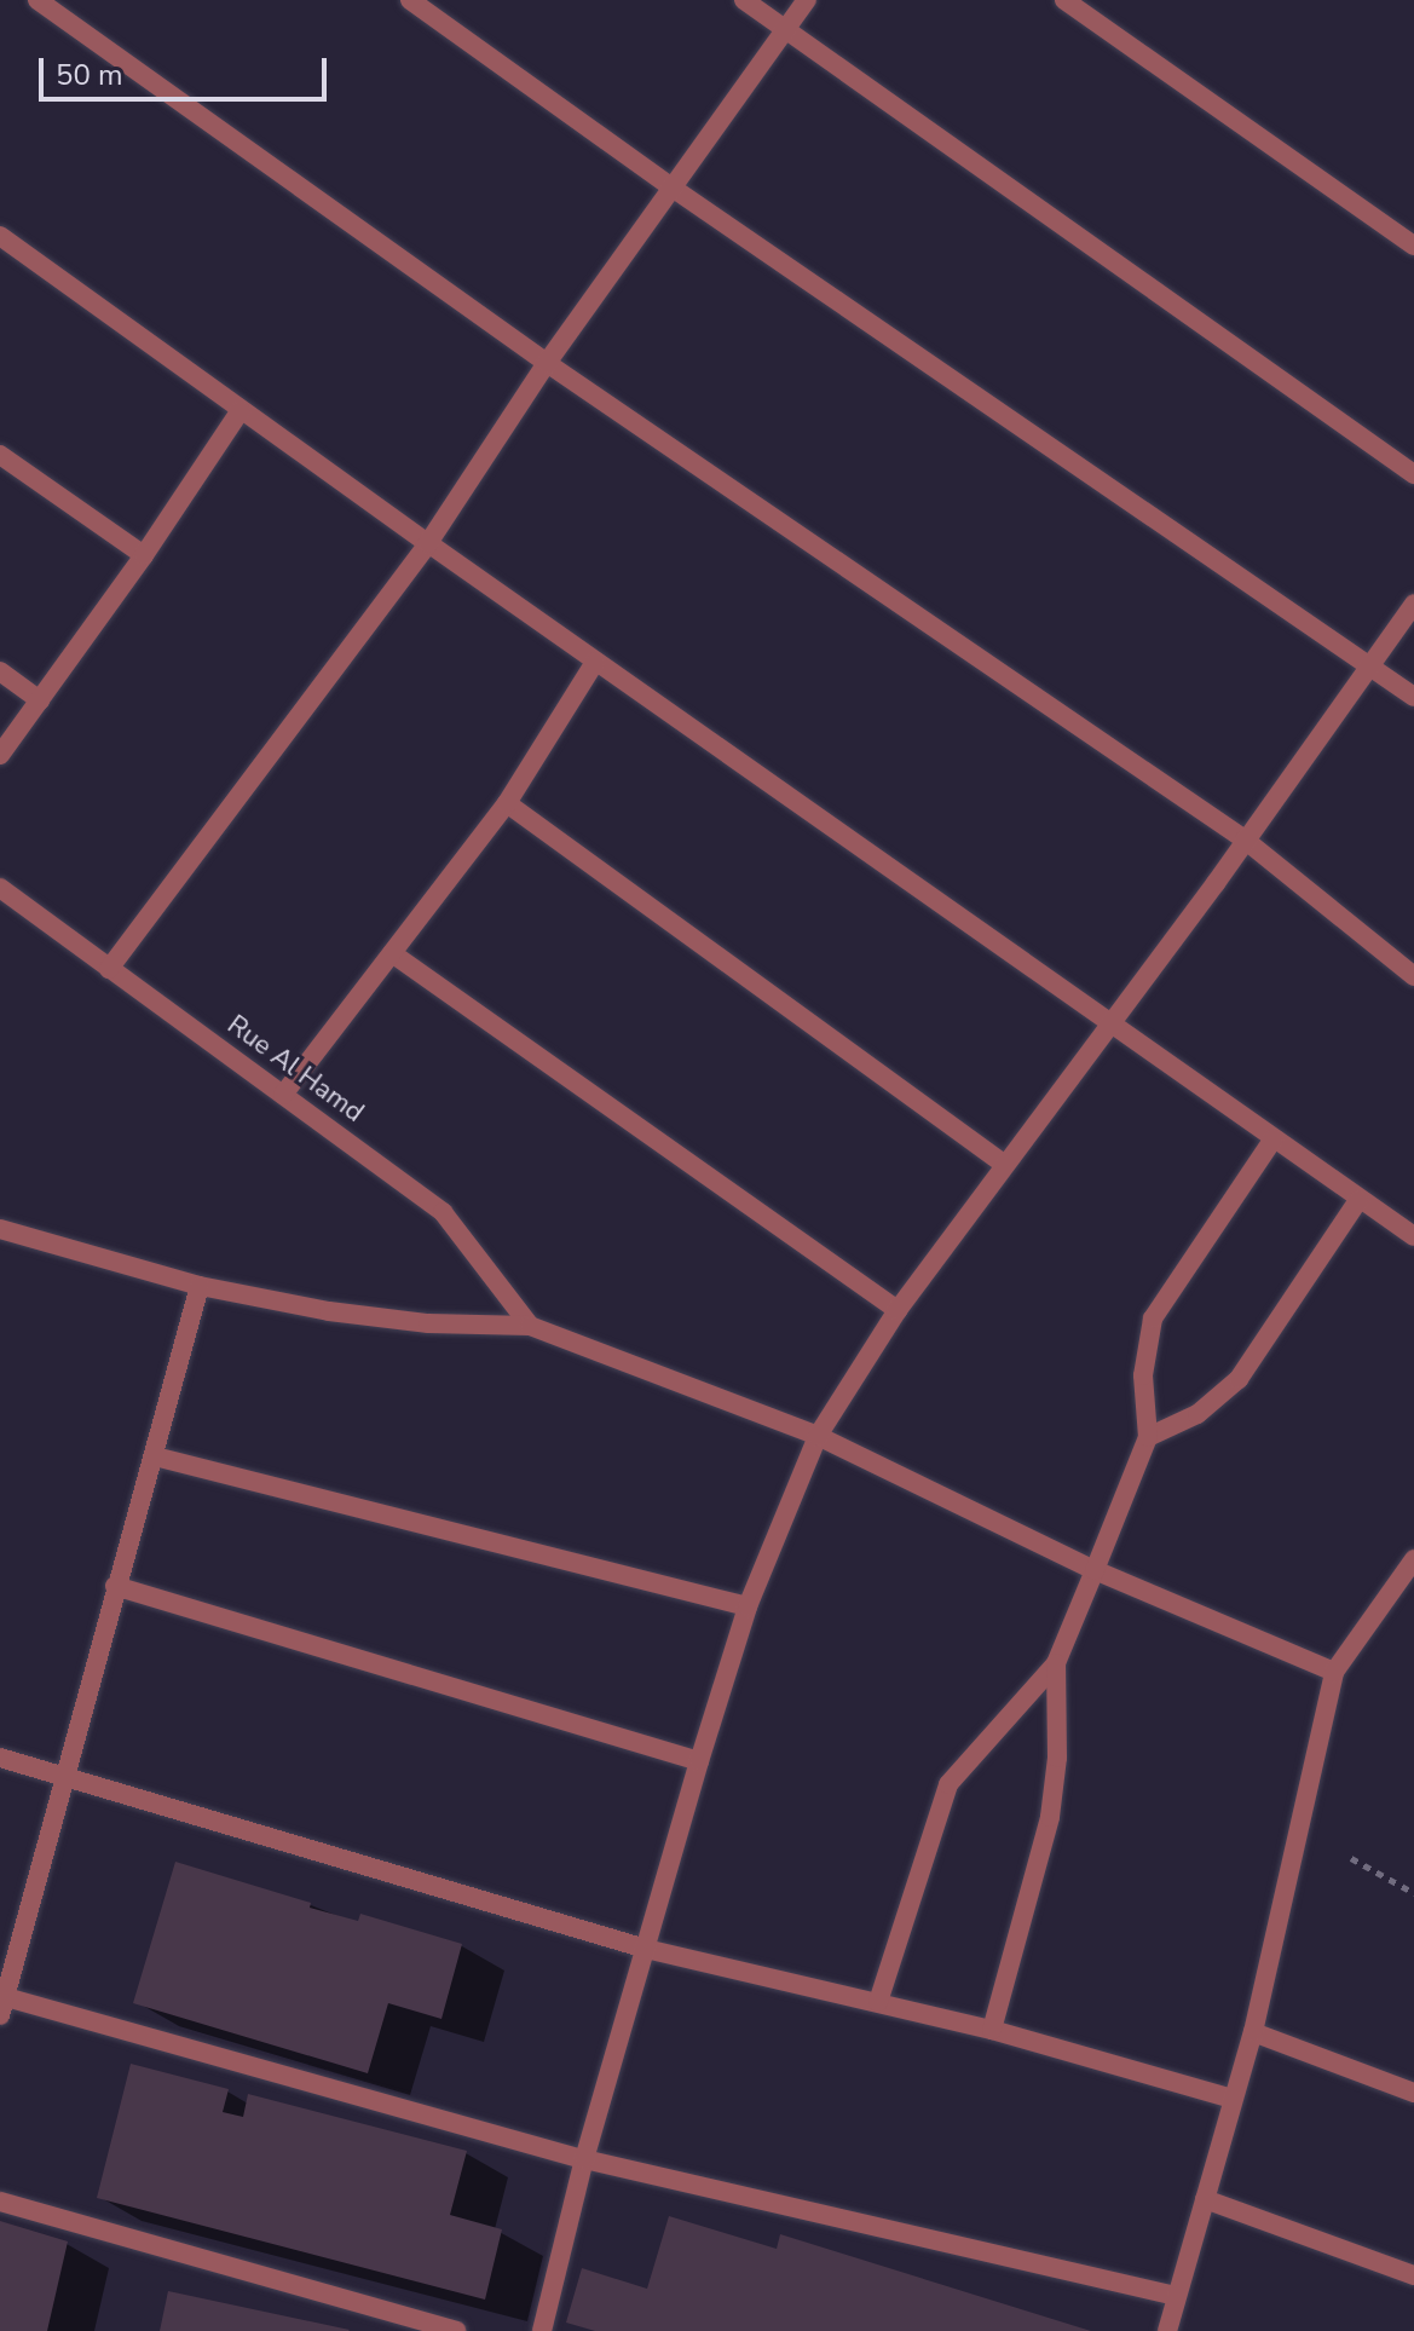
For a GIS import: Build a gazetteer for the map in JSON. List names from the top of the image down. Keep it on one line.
{"streets":{"street":["Rue Al Hamd"]},"scale_bar":"50 m"}
